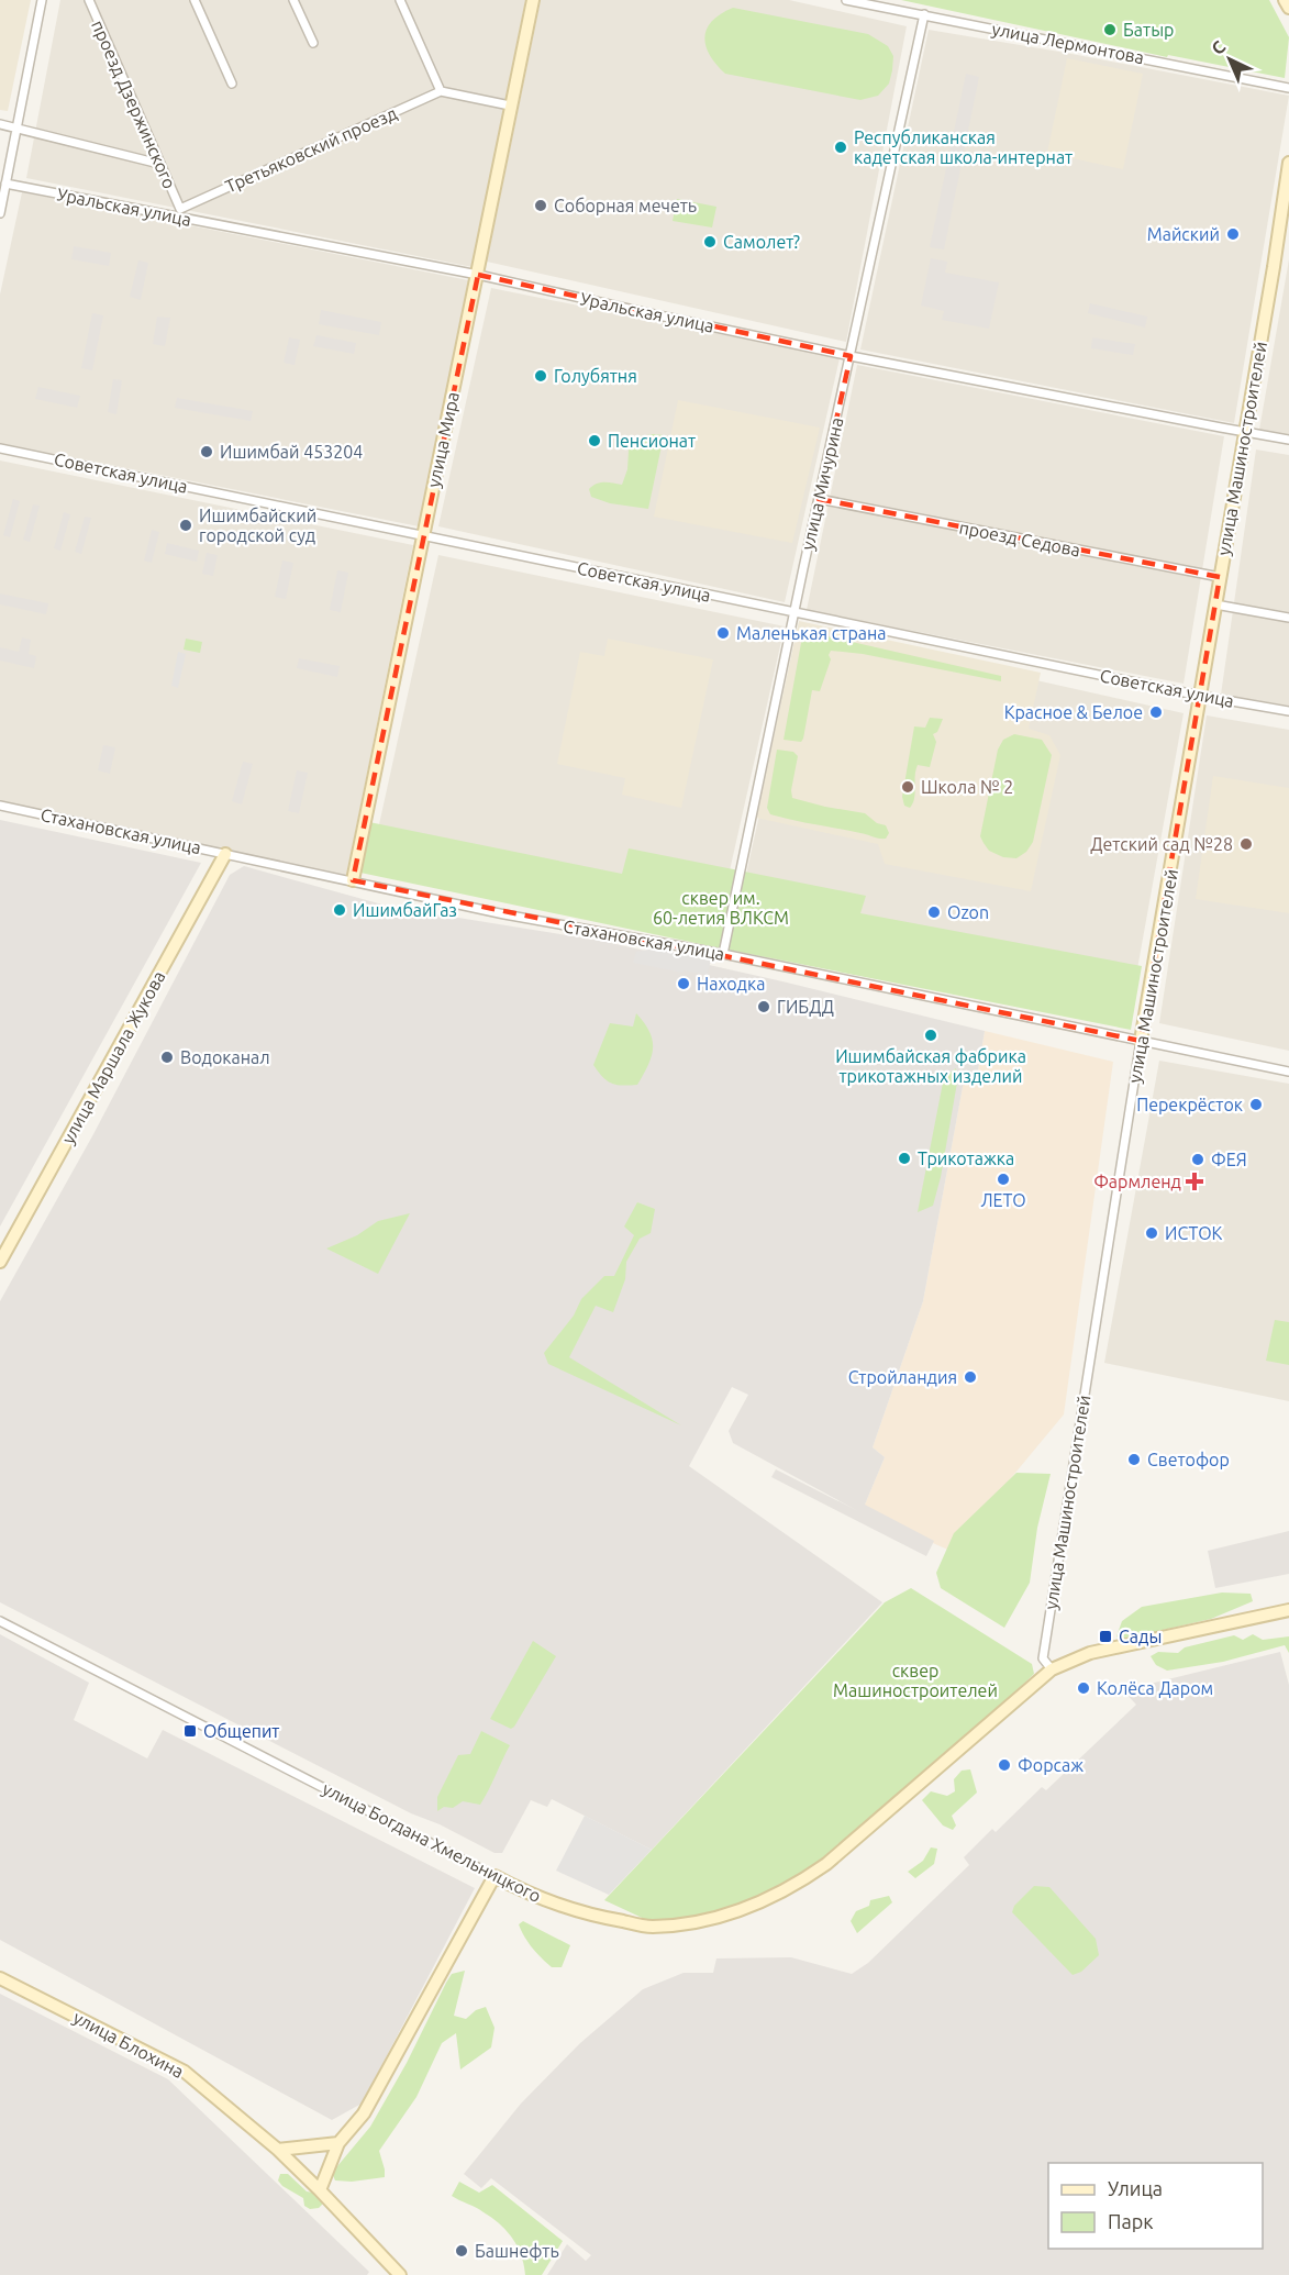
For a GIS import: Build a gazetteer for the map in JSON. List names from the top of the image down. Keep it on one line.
{"streets":{"street":["улица Лермонтова","проезд Дзержинского","Третьяковский проезд","Уральская улица","улица Мира","улица Машиностроителей","Советская улица","улица Мичурина","проезд Седова","Стахановская улица","улица Маршала Жукова","улица Богдана Хмельницкого","улица Блохина"]},"crossings":[["улица Лермонтова","улица Мичурина"],["проезд Дзержинского","Третьяковский проезд"],["Уральская улица","улица Мира"],["Уральская улица","улица Машиностроителей"],["Уральская улица","улица Мичурина"],["улица Мира","Советская улица"],["улица Мира","Стахановская улица"],["улица Машиностроителей","Советская улица"],["улица Машиностроителей","проезд Седова"],["улица Машиностроителей","Стахановская улица"],["улица Машиностроителей","улица Богдана Хмельницкого"],["Советская улица","улица Мичурина"],["улица Мичурина","проезд Седова"],["улица Мичурина","Стахановская улица"],["Стахановская улица","улица Маршала Жукова"]],"parks":["сквер им. 60-летия ВЛКСМ","сквер Машиностроителей"],"places":{"other":["Батыр","Республиканская кадетская школа-интернат","Соборная мечеть","Майский","Самолет?","Голубятня","Пенсионат","Ишимбай 453204","Ишимбайский городской суд","Маленькая страна","Красное & Белое","Школа № 2","Детский сад №28","ИшимбайГаз","Ozon","Находка","ГИБДД","Ишимбайская фабрика трикотажных изделий","Водоканал","Перекрёсток","Трикотажка","ФЕЯ","ЛЕТО","ИСТОК","Стройландия","Светофор","Колёса Даром","Форсаж","Башнефть"],"health":["Фармленд"],"transit":["Сады","Общепит"]},"legend":["Улица","Парк"],"north":"top left"}
